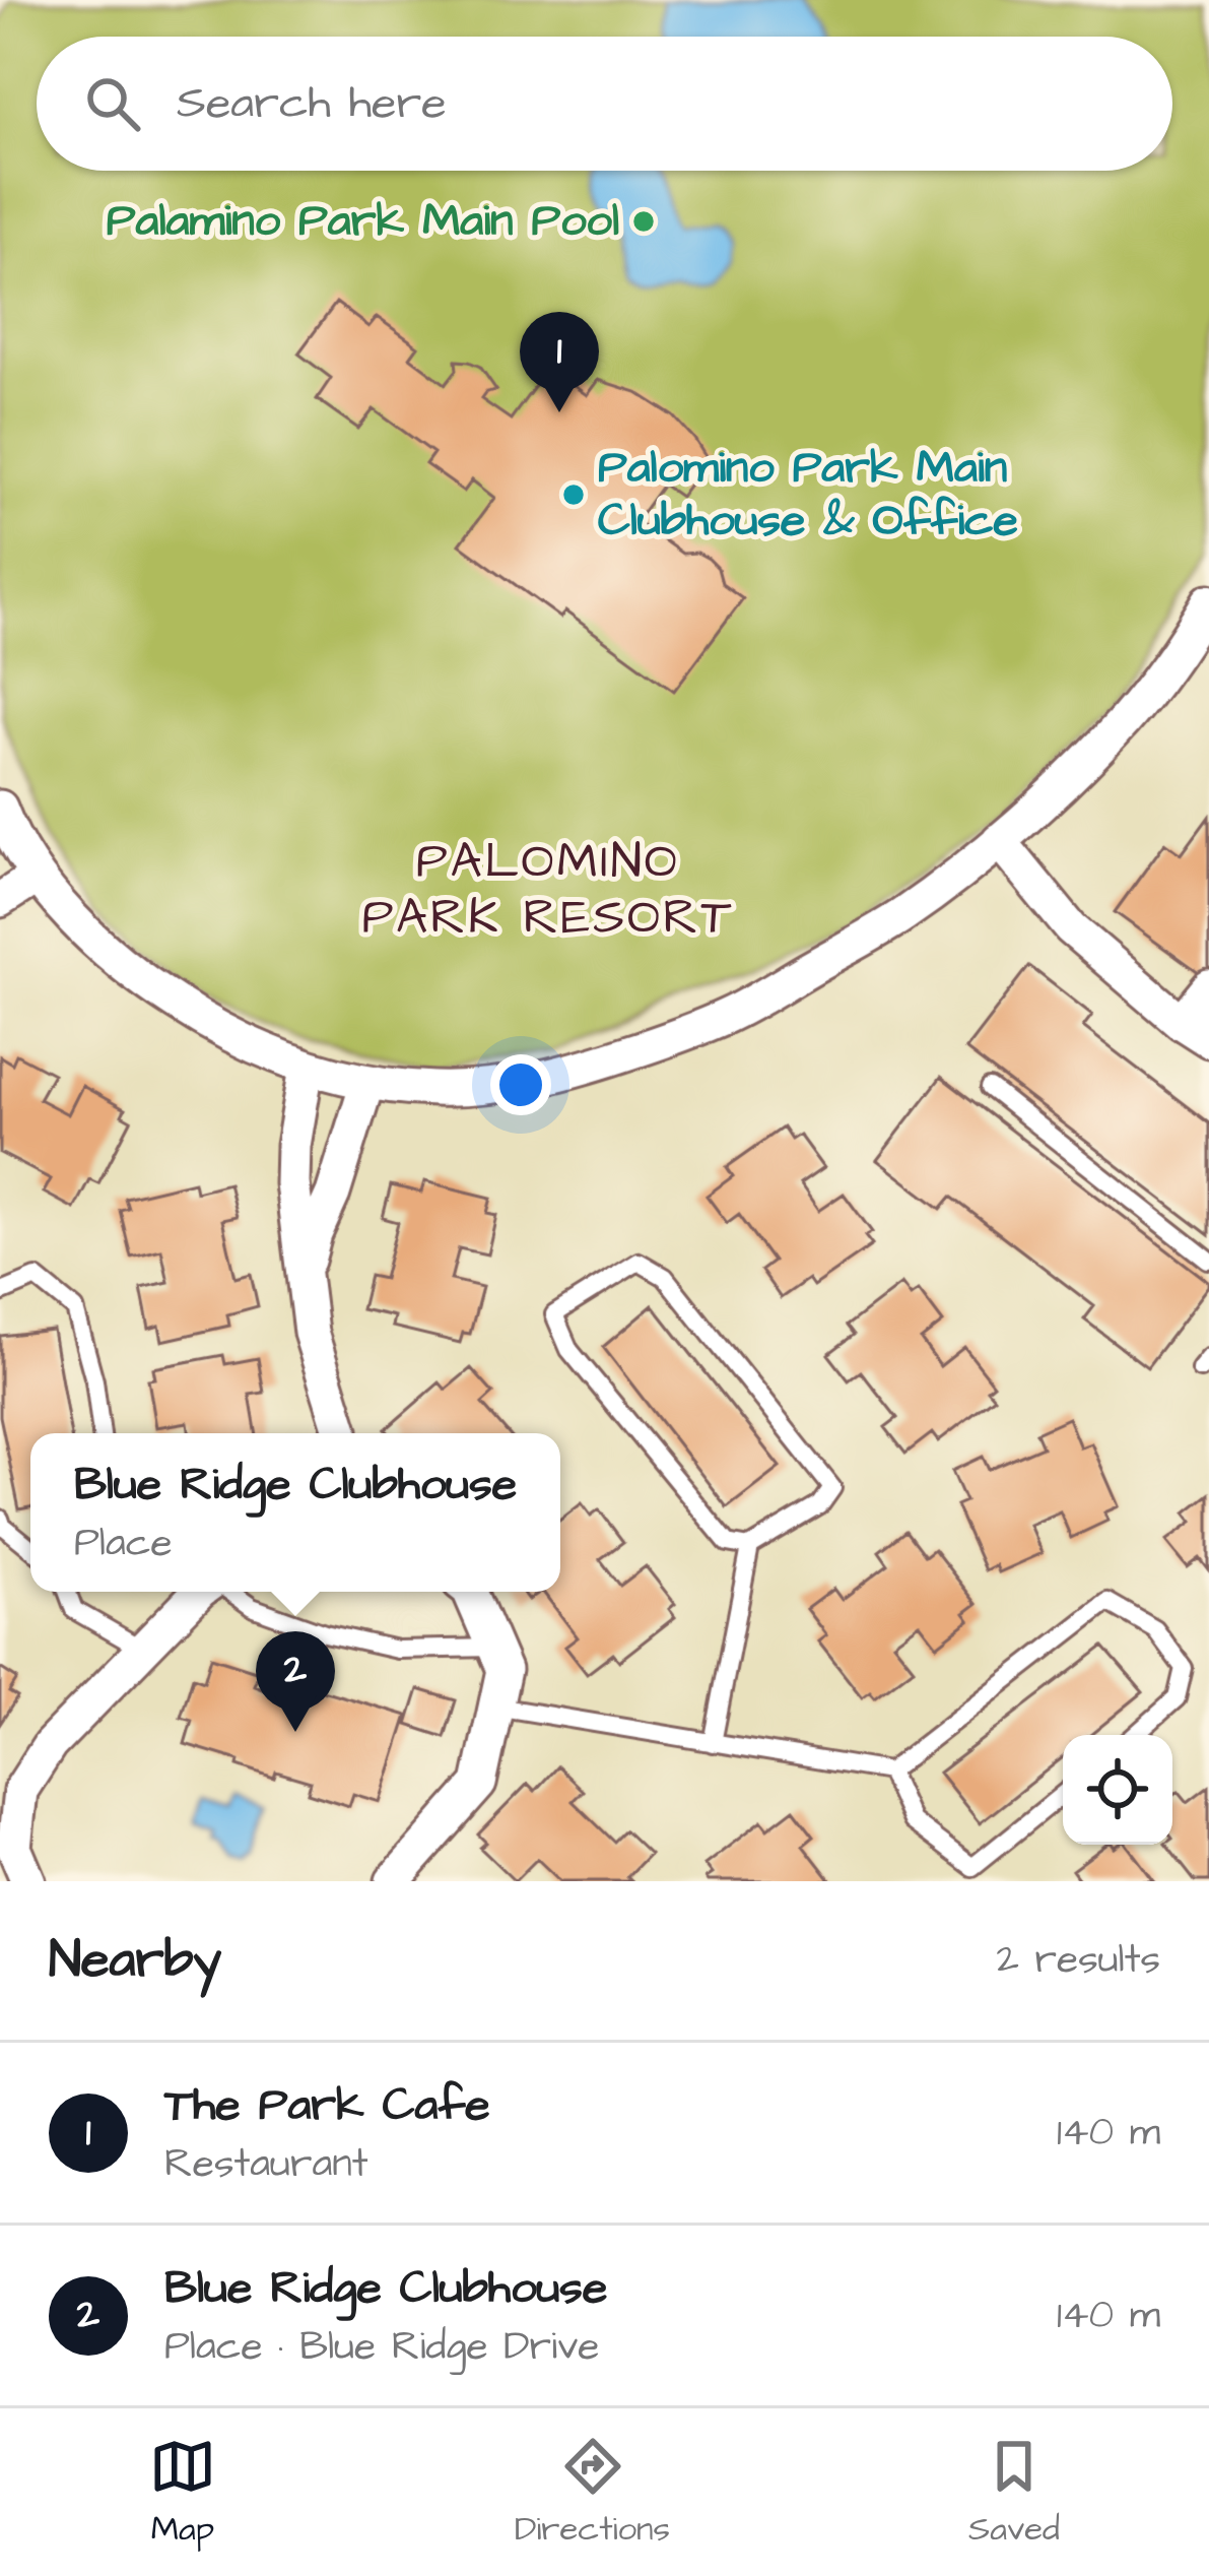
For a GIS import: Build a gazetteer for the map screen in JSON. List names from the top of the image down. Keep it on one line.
{"districts":["PALOMINO PARK RESORT"],"places":["Palamino Park Main Pool","Palomino Park Main Clubhouse & Office"],"page":{"search":"Search here","pins":["1","2"],"popup":["Blue Ridge Clubhouse","Place"],"heading":["Nearby","2 results"],"list":[{"mark":"1","name":"The Park Cafe","note":"Restaurant","value":"140 m"},{"mark":"2","name":"Blue Ridge Clubhouse","note":"Place · Blue Ridge Drive","value":"140 m"}],"nav":["Map","Directions","Saved"]}}
